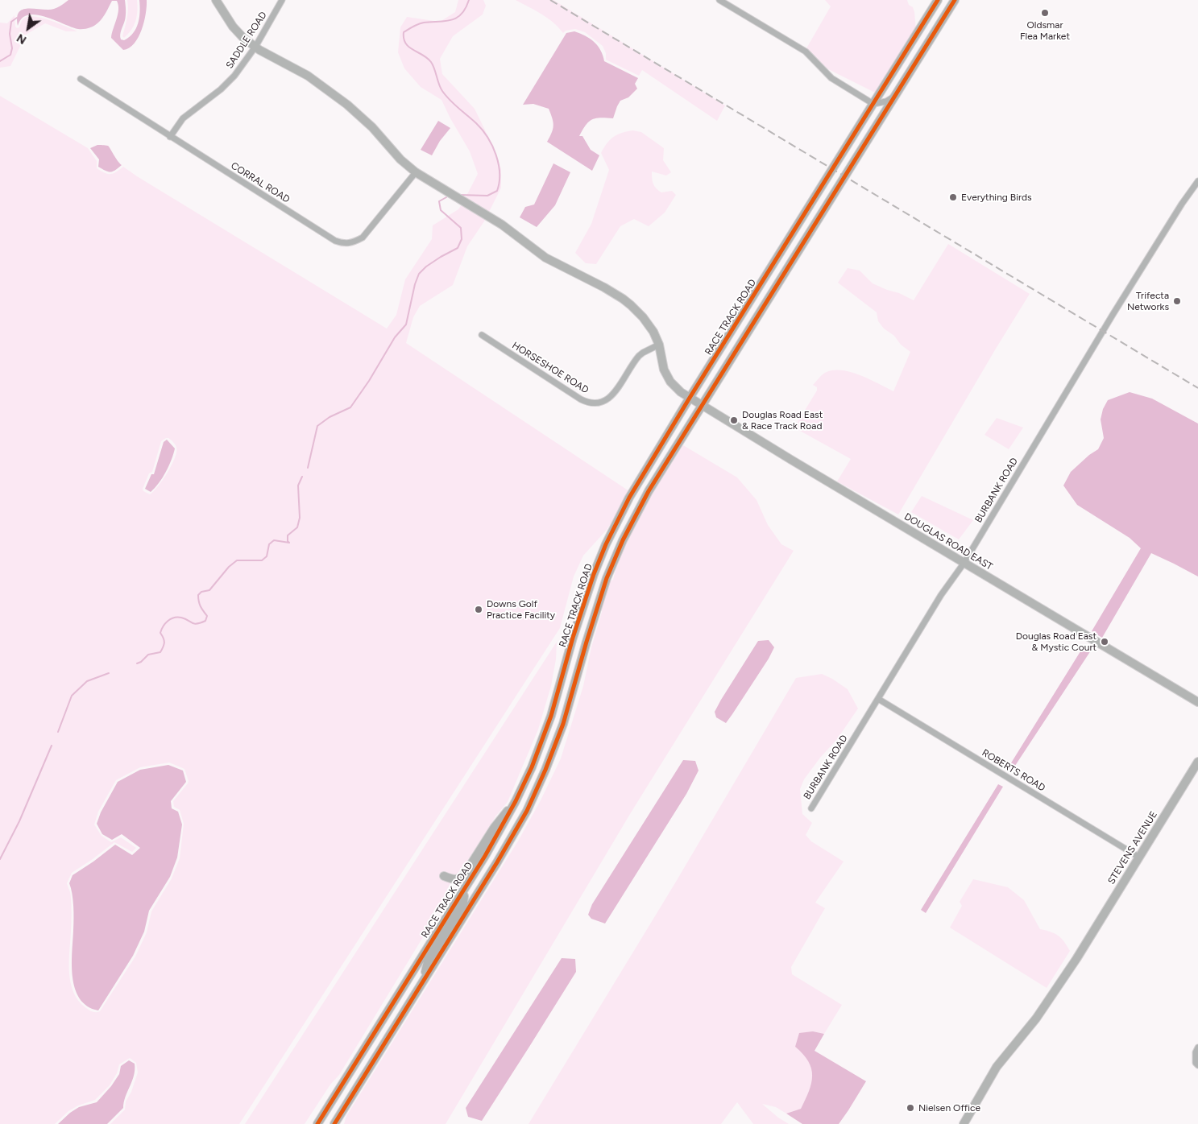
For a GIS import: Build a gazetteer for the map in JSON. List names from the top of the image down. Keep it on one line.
{"streets":{"main road":["RACE TRACK ROAD","DOUGLAS ROAD EAST","STEVENS AVENUE"],"street":["SADDLE ROAD","CORRAL ROAD","HORSESHOE ROAD","BURBANK ROAD","ROBERTS ROAD"]},"crossings":[["SADDLE ROAD","CORRAL ROAD"],["SADDLE ROAD","DOUGLAS ROAD EAST"],["CORRAL ROAD","DOUGLAS ROAD EAST"],["RACE TRACK ROAD","DOUGLAS ROAD EAST"],["HORSESHOE ROAD","DOUGLAS ROAD EAST"],["BURBANK ROAD","DOUGLAS ROAD EAST"],["BURBANK ROAD","ROBERTS ROAD"],["ROBERTS ROAD","STEVENS AVENUE"]],"places":["Oldsmar Flea Market","Everything Birds","Trifecta Networks","Douglas Road East & Race Track Road","Downs Golf Practice Facility","Douglas Road East & Mystic Court","Nielsen Office"],"north":"bottom left"}
